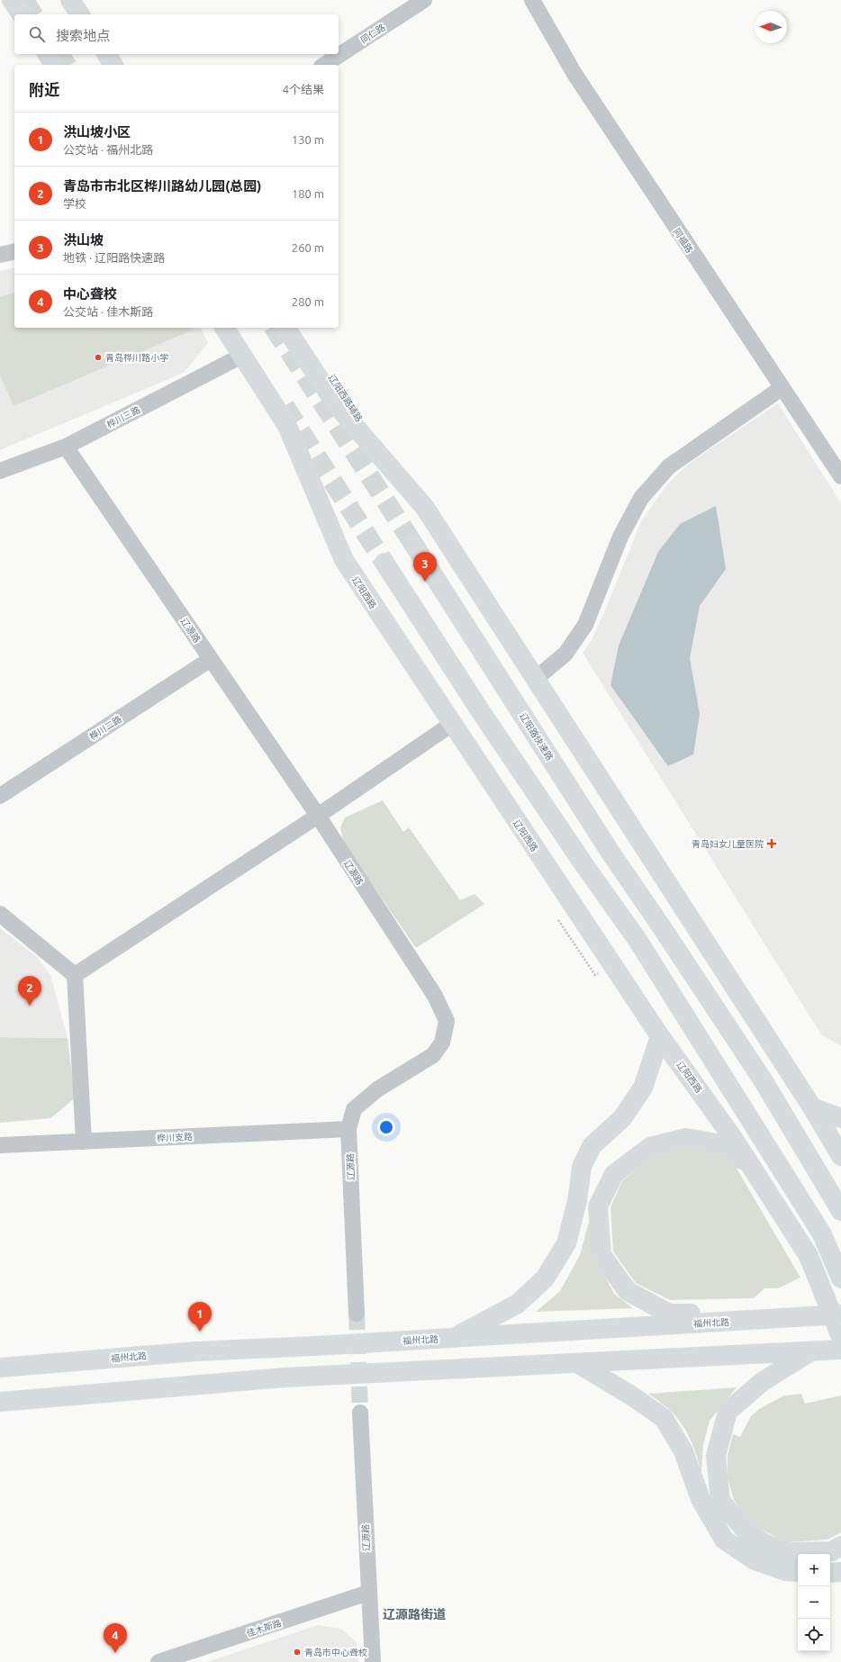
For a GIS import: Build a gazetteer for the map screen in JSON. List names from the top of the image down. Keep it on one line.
{"streets":{"main road":["辽阳西路辅路","辽阳西路","辽阳路快速路","福州北路"],"street":["同仁路","同福路","桦川三路","辽源路","桦川二路","桦川支路","佳木斯路"]},"crossings":[["桦川三路","辽阳西路"],["桦川三路","辽源路"],["辽源路","桦川二路"],["辽源路","桦川支路"],["辽源路","佳木斯路"]],"districts":["辽源路街道"],"places":{"other":["青岛桦川路小学","青岛市中心聋校"],"health":["青岛妇女儿童医院"]},"north":"left","page":{"search":"搜索地点","heading":["附近","4个结果"],"list":[{"mark":"1","name":"洪山坡小区","note":"公交站 · 福州北路","value":"130 m"},{"mark":"2","name":"青岛市市北区桦川路幼儿园(总园)","note":"学校","value":"180 m"},{"mark":"3","name":"洪山坡","note":"地铁 · 辽阳路快速路","value":"260 m"},{"mark":"4","name":"中心聋校","note":"公交站 · 佳木斯路","value":"280 m"}],"pins":["3","2","1","4"],"map_buttons":["+","−"]}}
